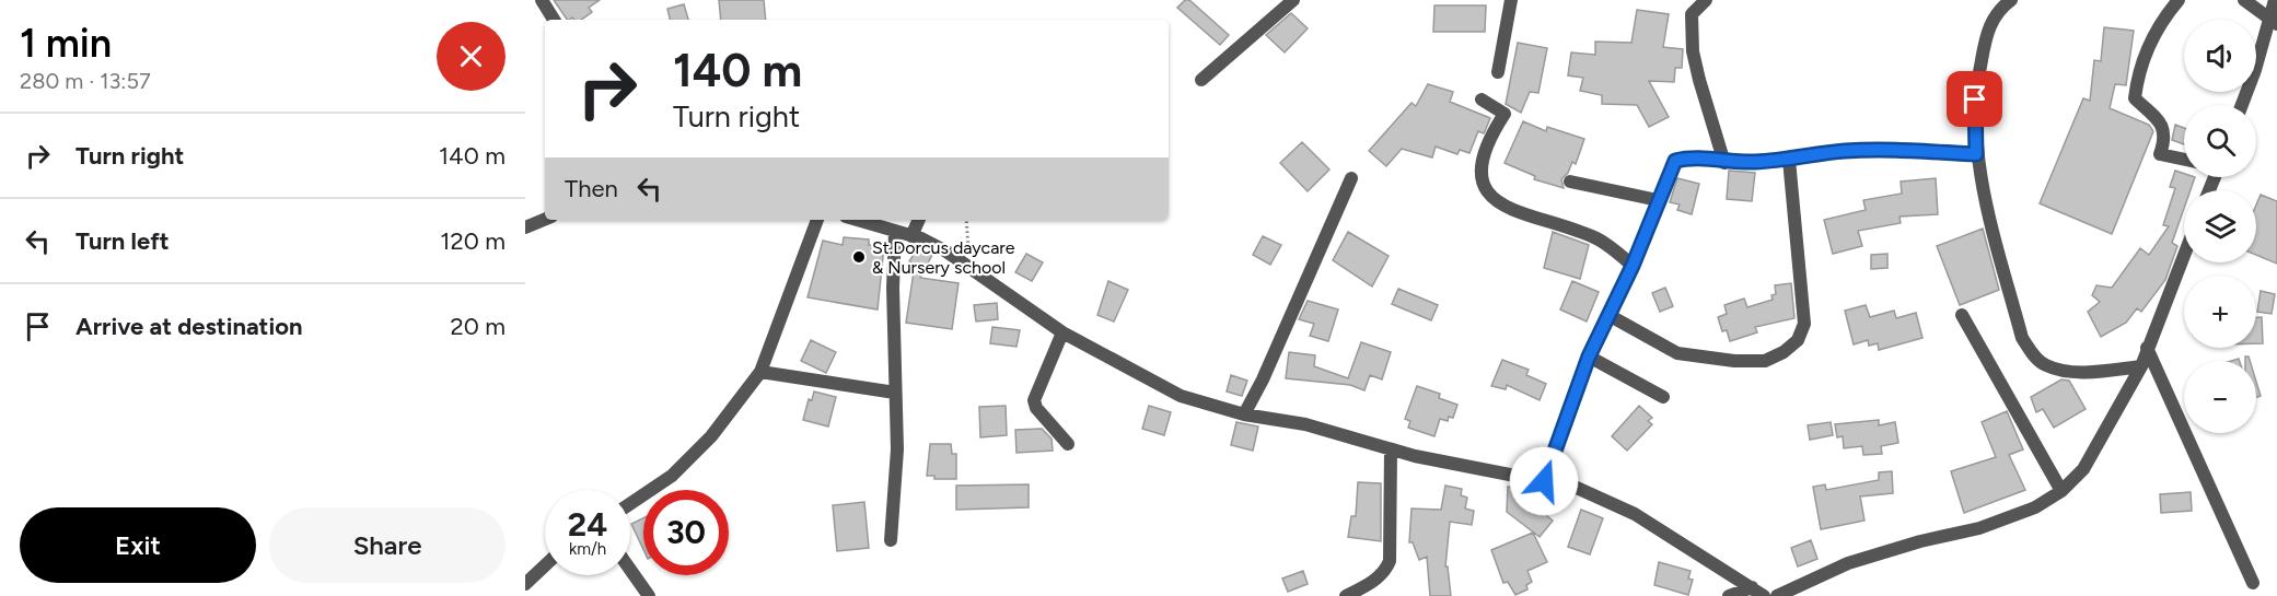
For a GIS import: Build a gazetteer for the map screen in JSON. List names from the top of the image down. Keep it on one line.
{"places":["St.Dorcus daycare & Nursery school"],"page":{"heading":["1 min","280 m · 13:57"],"map_buttons":["+","−"],"turn":["140 m","Turn right"],"list":[{"name":"Turn right","value":"140 m"},{"name":"Turn left","value":"120 m"},{"name":"Arrive at destination","value":"20 m"}],"then":"Then","speed":"24 km/h","limit":"30","buttons":["Exit","Share"]}}
